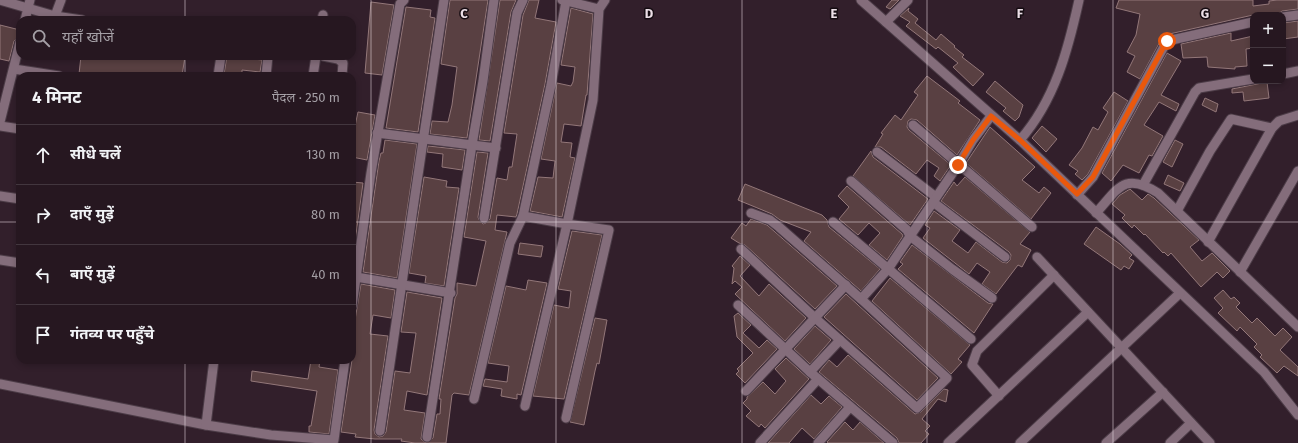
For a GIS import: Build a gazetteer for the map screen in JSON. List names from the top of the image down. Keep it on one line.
{"page":{"map_buttons":["+","−"],"search":"यहाँ खोजें","heading":["4 मिनट","पैदल · 250 m"],"list":[["सीधे चलें","130 m"],["दाएँ मुड़ें","80 m"],["बाएँ मुड़ें","40 m"],"गंतव्य पर पहुँचे"]},"grid":{"columns":["C","D","E","F","G"]}}
